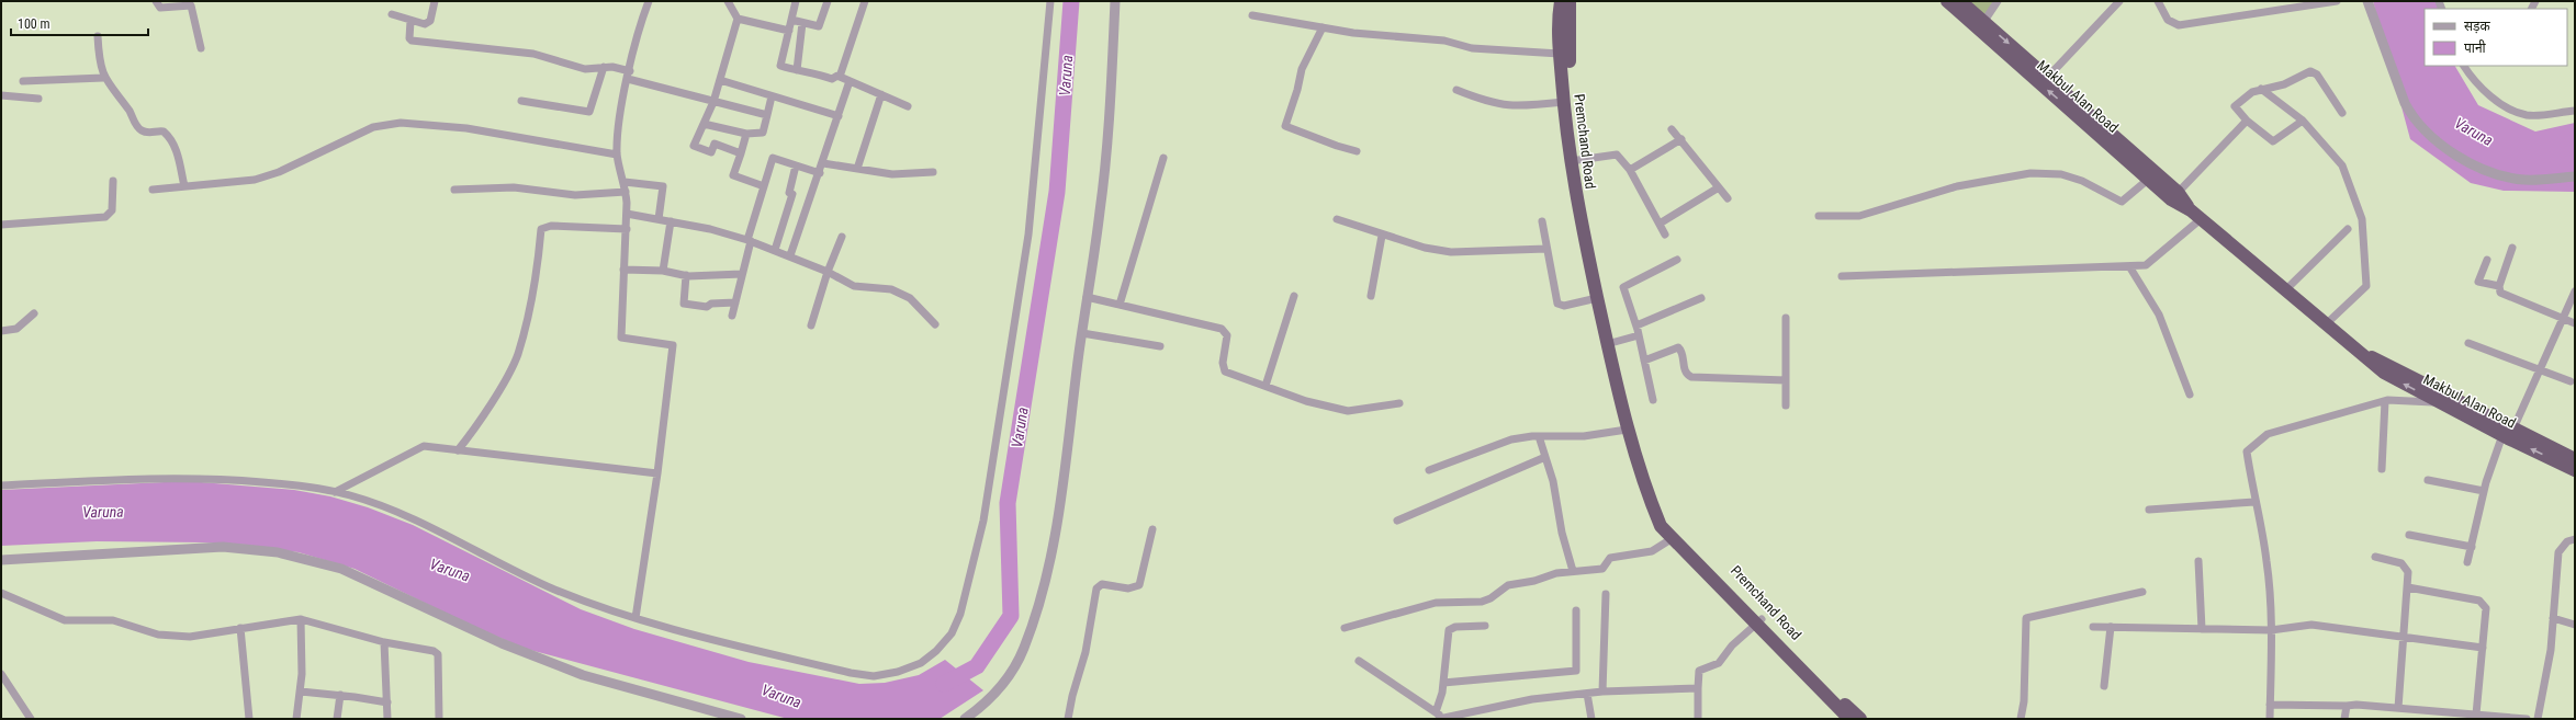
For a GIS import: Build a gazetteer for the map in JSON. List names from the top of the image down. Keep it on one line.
{"streets":{"highway":["Makbul Alan Road","Premchand Road"]},"water":["Varuna"],"legend":["सड़क","पानी"],"scale_bar":"100 m"}
